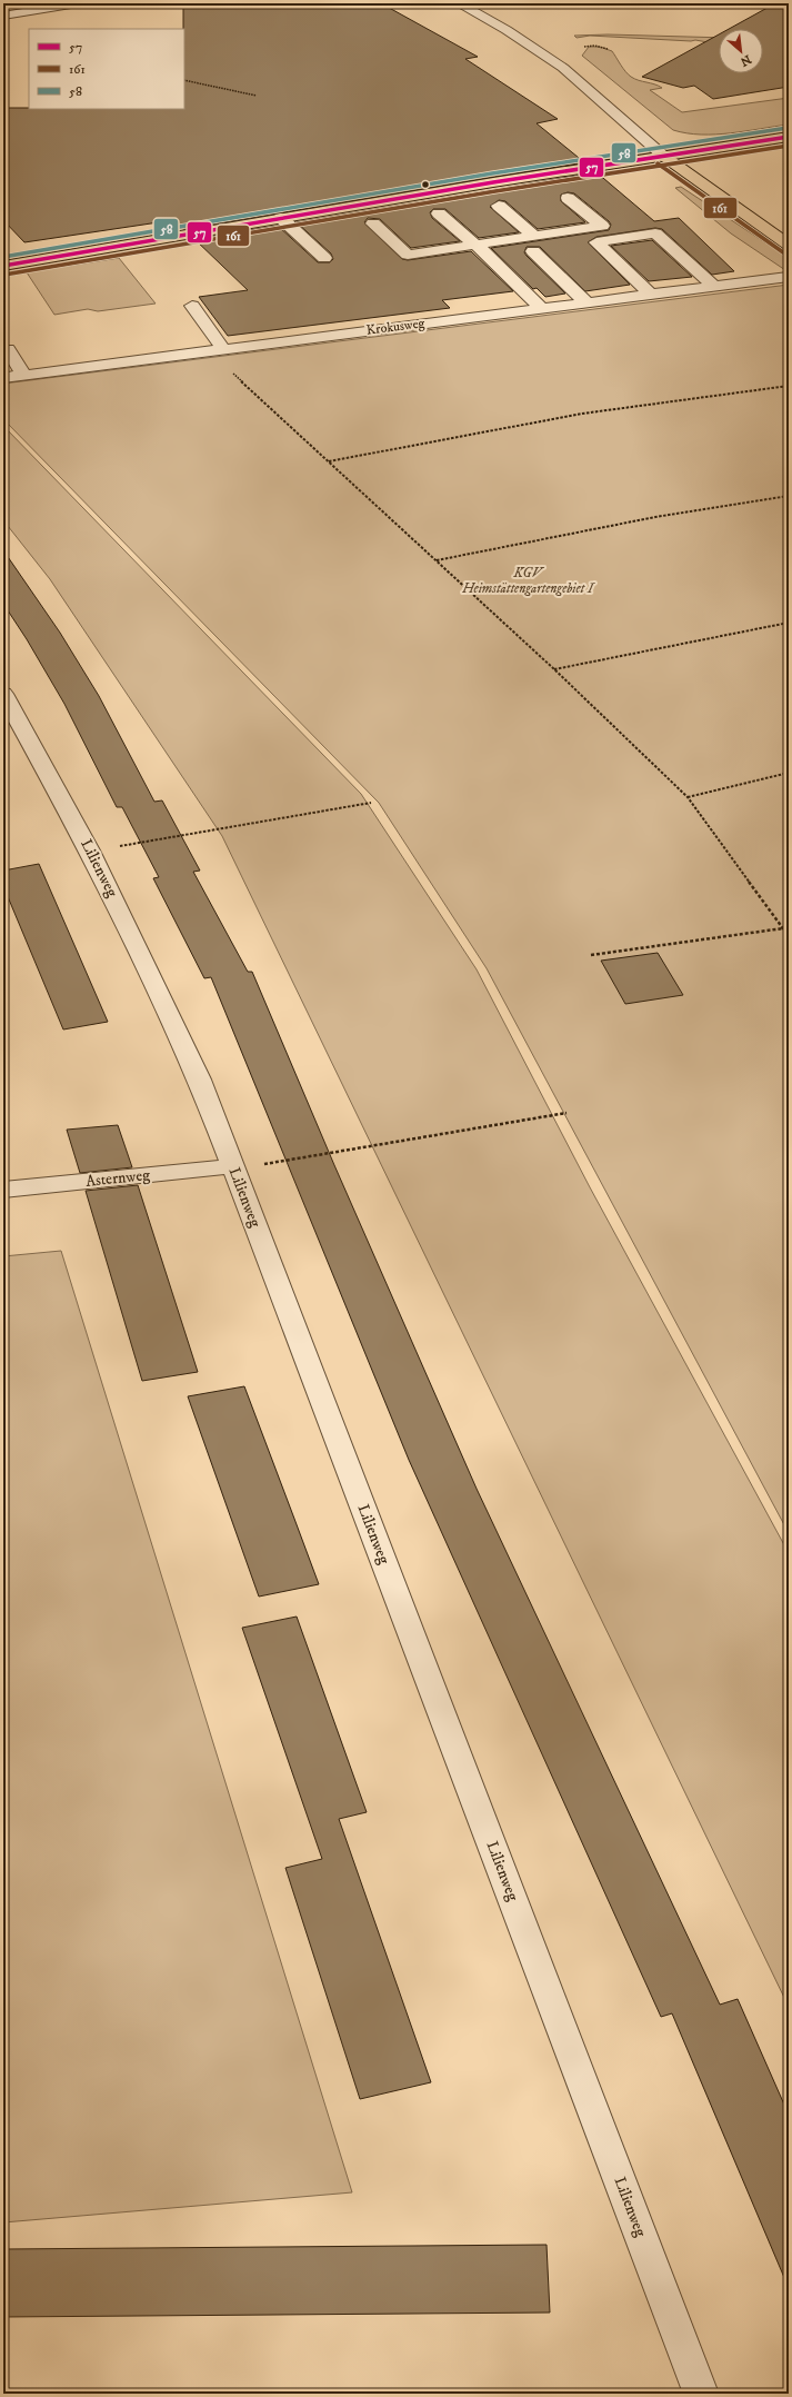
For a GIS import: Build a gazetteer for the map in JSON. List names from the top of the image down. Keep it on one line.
{"streets":{"street":["Krokusweg","Lilienweg","Asternweg"]},"crossings":[["Lilienweg","Asternweg"]],"parks":["KGV Heimstättengartengebiet I"],"lines":["transit line 58","transit line 57","transit line 161"],"legend":["57","161","58"],"north":"bottom right"}
